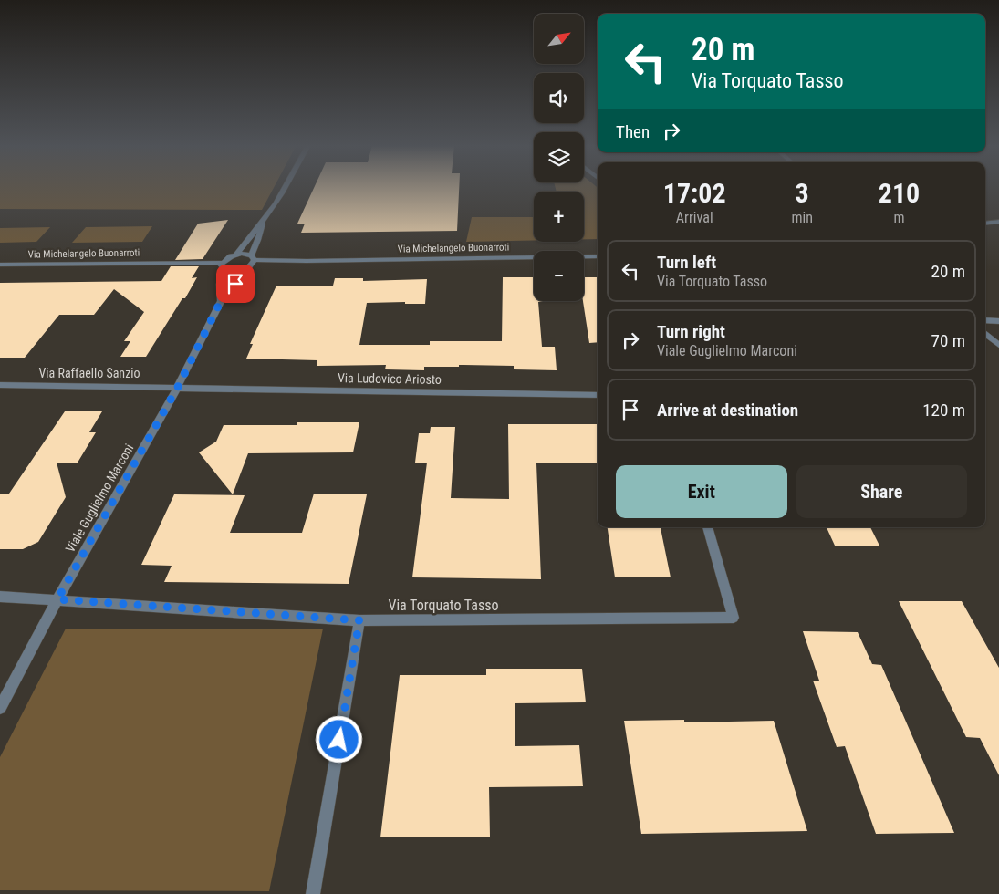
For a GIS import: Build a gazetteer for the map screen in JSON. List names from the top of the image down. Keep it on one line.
{"streets":{"street":["Via Michelangelo Buonarroti","Via Raffaello Sanzio","Via Ludovico Ariosto","Viale Guglielmo Marconi","Via Torquato Tasso"]},"crossings":[["Via Raffaello Sanzio","Via Ludovico Ariosto"],["Via Raffaello Sanzio","Viale Guglielmo Marconi"],["Via Ludovico Ariosto","Viale Guglielmo Marconi"],["Viale Guglielmo Marconi","Via Torquato Tasso"]],"north":"top right","page":{"map_buttons":["+","−"],"turn":["20 m","Via Torquato Tasso"],"then":"Then","eta":["17:02","Arrival","3","min","210","m"],"list":[{"name":"Turn left","note":"Via Torquato Tasso","value":"20 m"},{"name":"Turn right","note":"Viale Guglielmo Marconi","value":"70 m"},{"name":"Arrive at destination","value":"120 m"}],"buttons":["Exit","Share"]}}
